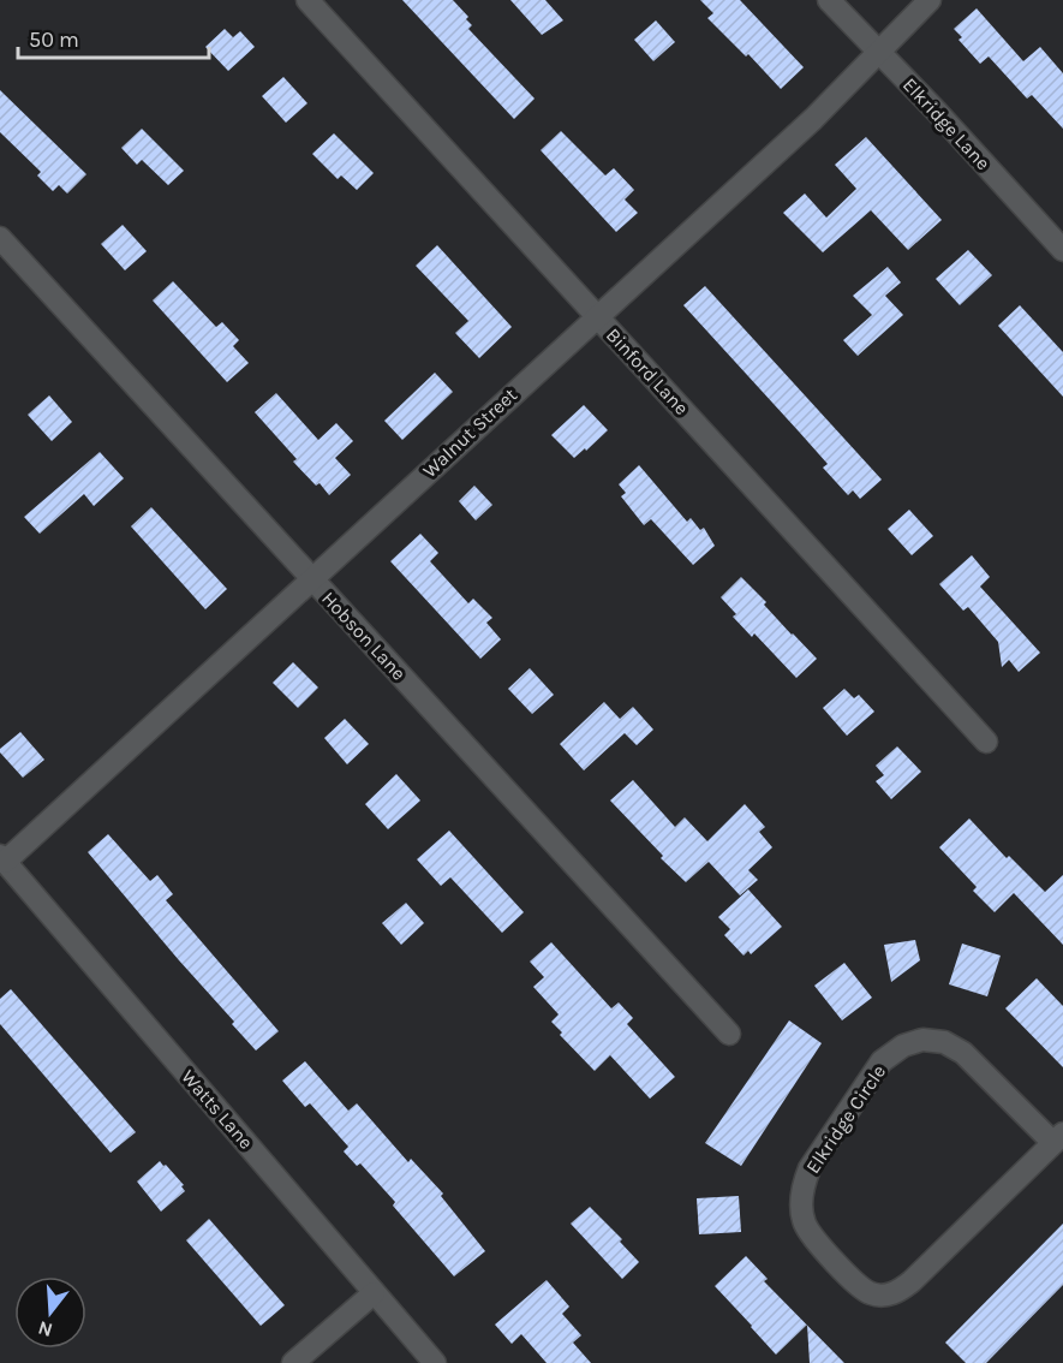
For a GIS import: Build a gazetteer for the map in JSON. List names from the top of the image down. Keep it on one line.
{"streets":{"street":["Elkridge Lane","Binford Lane","Walnut Street","Hobson Lane","Watts Lane","Elkridge Circle"]},"crossings":[["Elkridge Lane","Walnut Street"],["Binford Lane","Walnut Street"],["Walnut Street","Hobson Lane"],["Walnut Street","Watts Lane"]],"scale_bar":"50 m","north":"bottom"}
